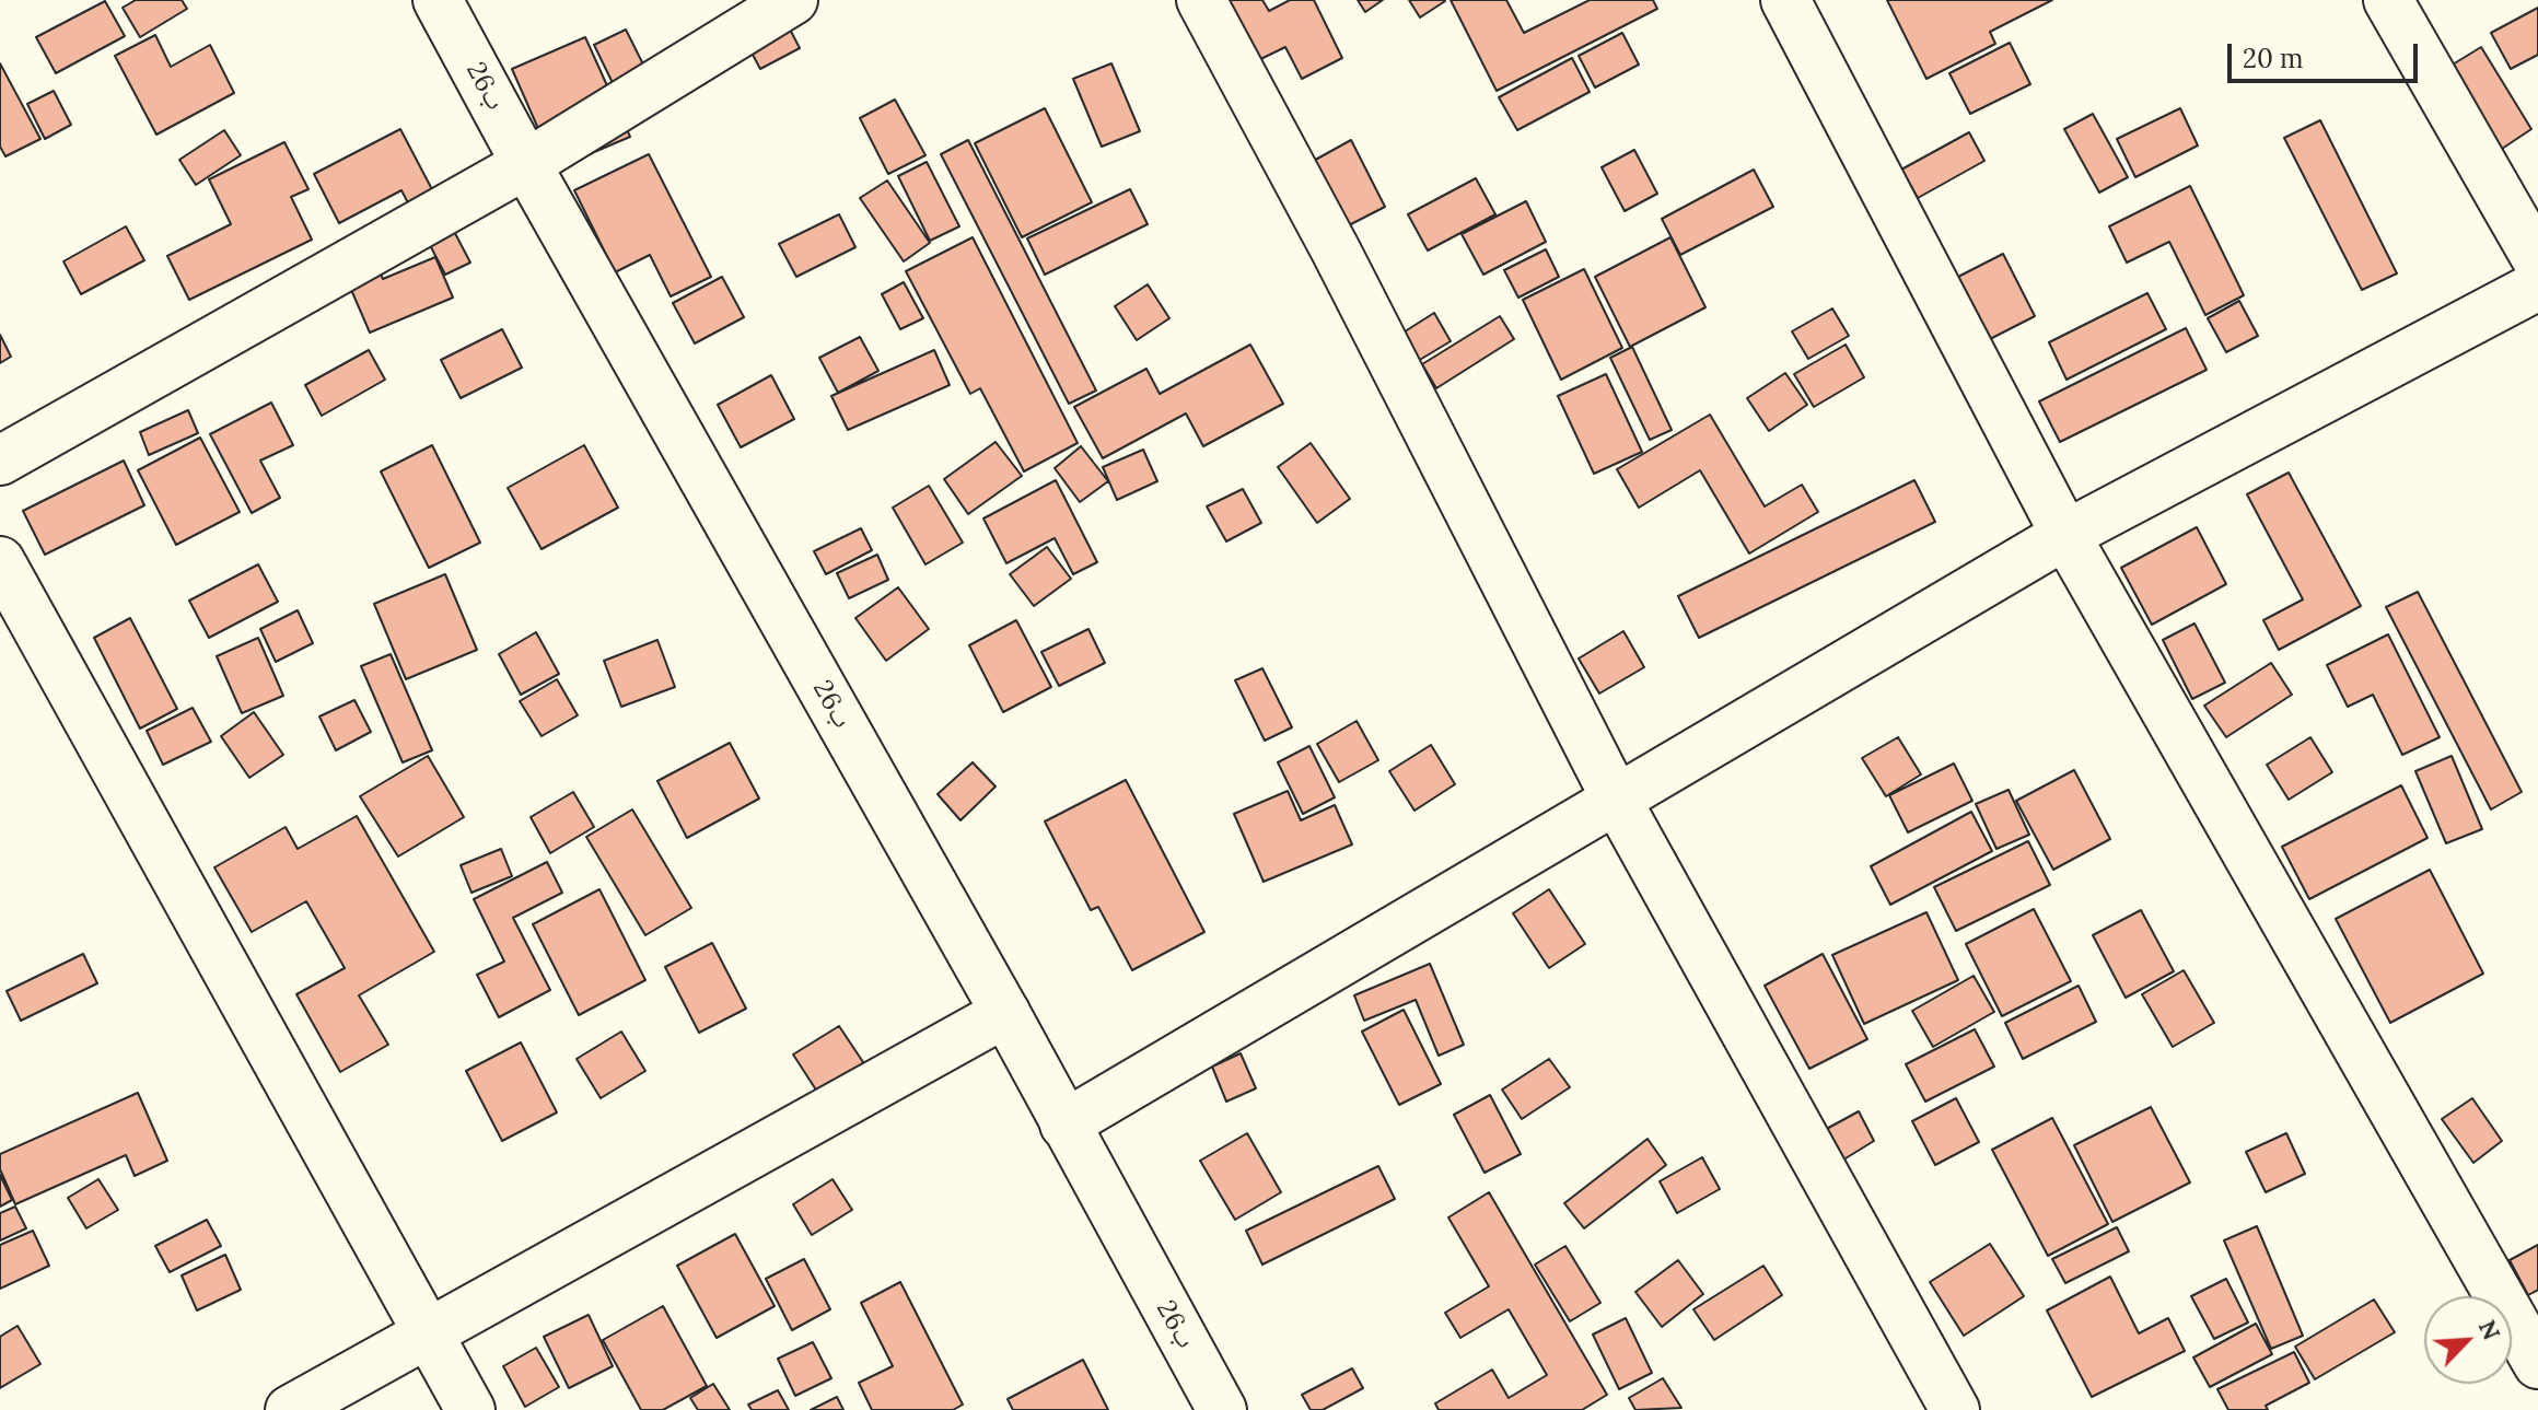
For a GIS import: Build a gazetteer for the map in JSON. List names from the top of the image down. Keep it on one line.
{"streets":{"main road":["26ب"]},"scale_bar":"20 m","north":"top right"}
